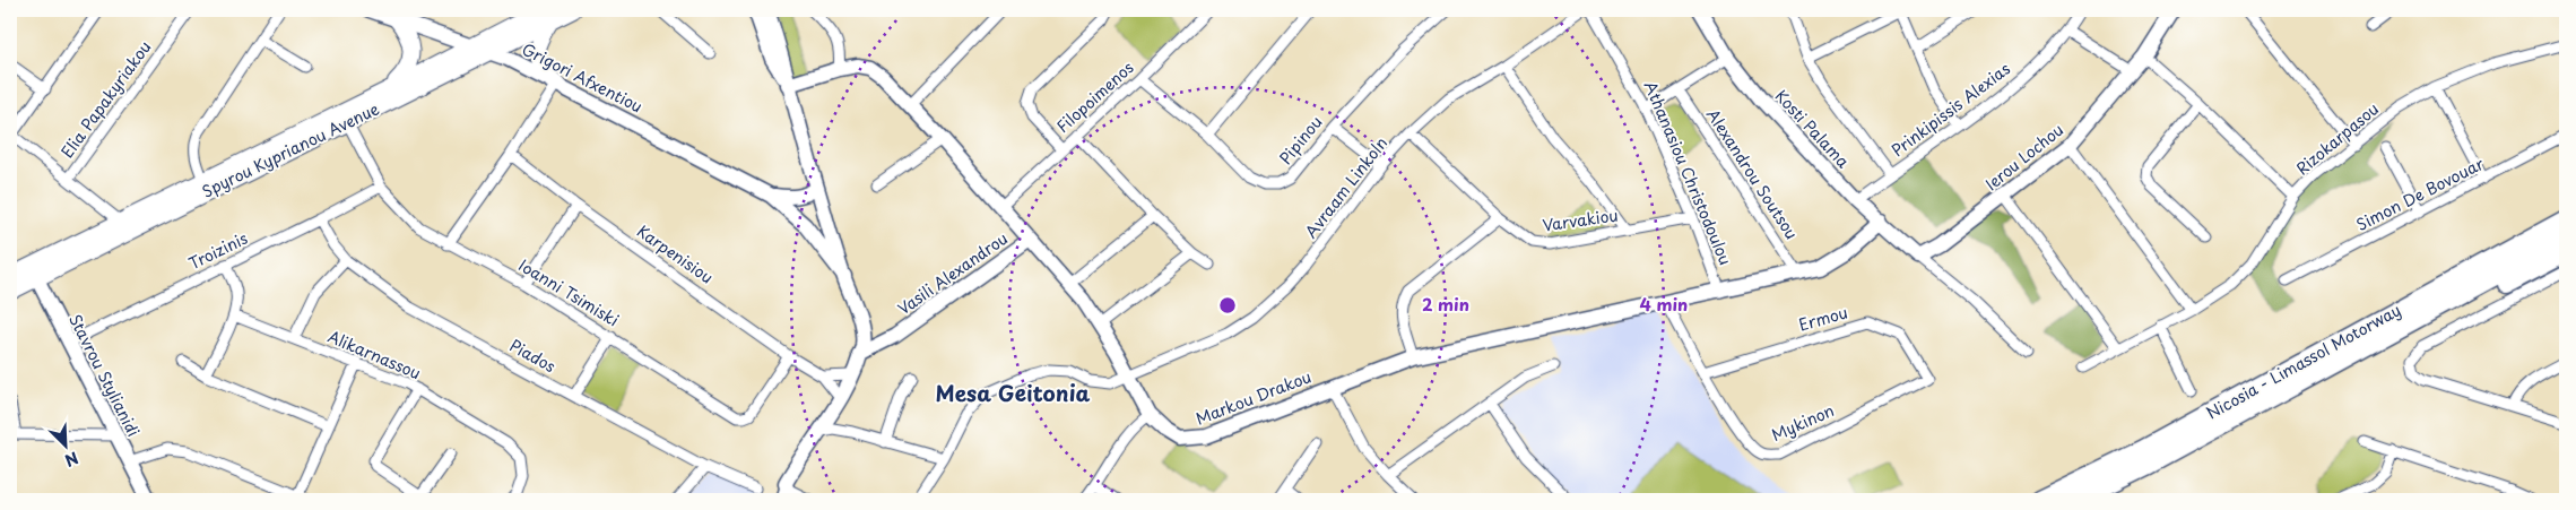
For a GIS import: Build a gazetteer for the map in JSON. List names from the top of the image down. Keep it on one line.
{"streets":{"highway":["Nicosia - Limassol Motorway"],"main road":["Spyrou Kyprianou Avenue"],"street":["Grigori Afxentiou","Filopoimenos","Elia Papakyriakou","Prinkipissis Alexias","Kosti Palama","Rizokarpasou","Pipinou","Ierou Lochou","Athanasiou Christodoulou","Alexandrou Soutsou","Avraam Linkoln","Simon De Bovouar","Varvakiou","Troizinis","Karpenisiou","Vasili Alexandrou","Ioanni Tsimiski","Ermou","Alikarnassou","Piados","Stavrou Stylianidi","Markou Drakou","Mykinon"]},"crossings":[["Grigori Afxentiou","Spyrou Kyprianou Avenue"],["Filopoimenos","Pipinou"],["Filopoimenos","Markou Drakou"],["Prinkipissis Alexias","Kosti Palama"],["Kosti Palama","Ierou Lochou"],["Kosti Palama","Markou Drakou"],["Spyrou Kyprianou Avenue","Ioanni Tsimiski"],["Spyrou Kyprianou Avenue","Stavrou Stylianidi"],["Athanasiou Christodoulou","Varvakiou"],["Athanasiou Christodoulou","Markou Drakou"],["Alexandrou Soutsou","Markou Drakou"],["Avraam Linkoln","Varvakiou"],["Avraam Linkoln","Markou Drakou"],["Troizinis","Ioanni Tsimiski"],["Troizinis","Piados"],["Troizinis","Stavrou Stylianidi"],["Karpenisiou","Ioanni Tsimiski"],["Vasili Alexandrou","Markou Drakou"],["Ermou","Mykinon"],["Markou Drakou","Mykinon"]],"districts":["Mesa Geitonia"],"north":"bottom right","rings":["2 min","4 min"]}
